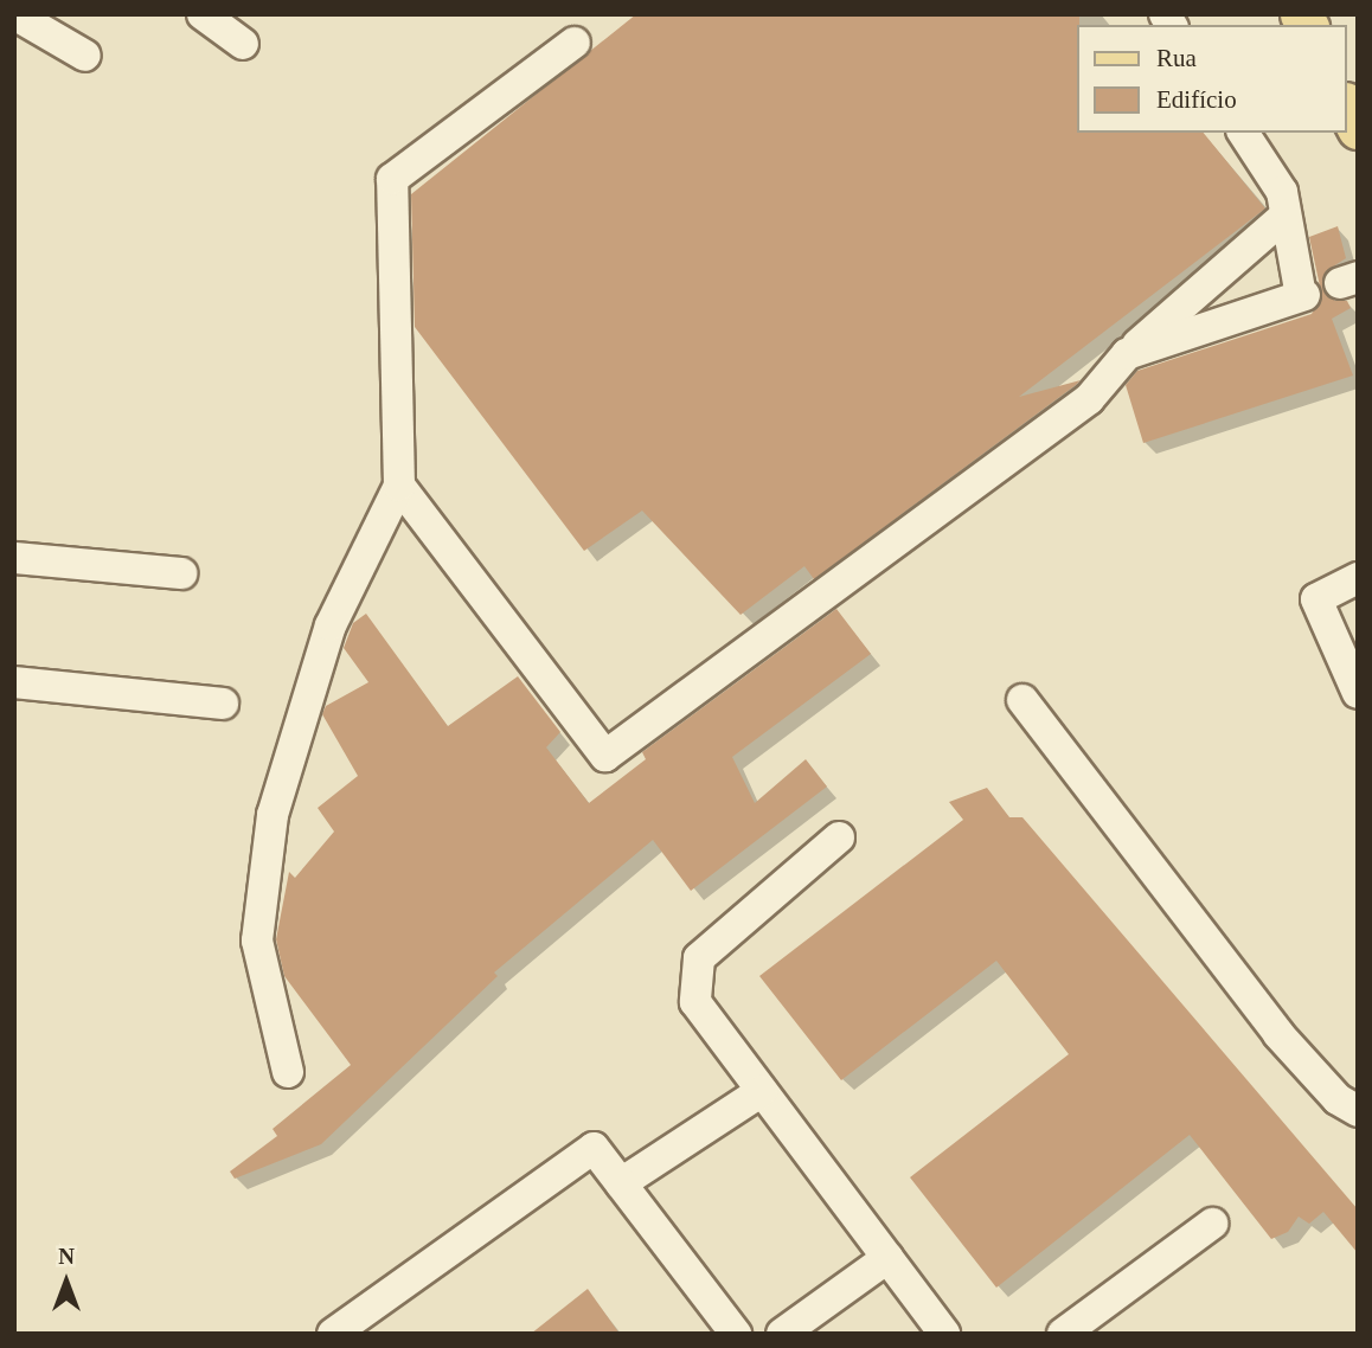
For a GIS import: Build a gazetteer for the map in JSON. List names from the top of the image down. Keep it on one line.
{"legend":["Rua","Edifício"],"north":"top"}
